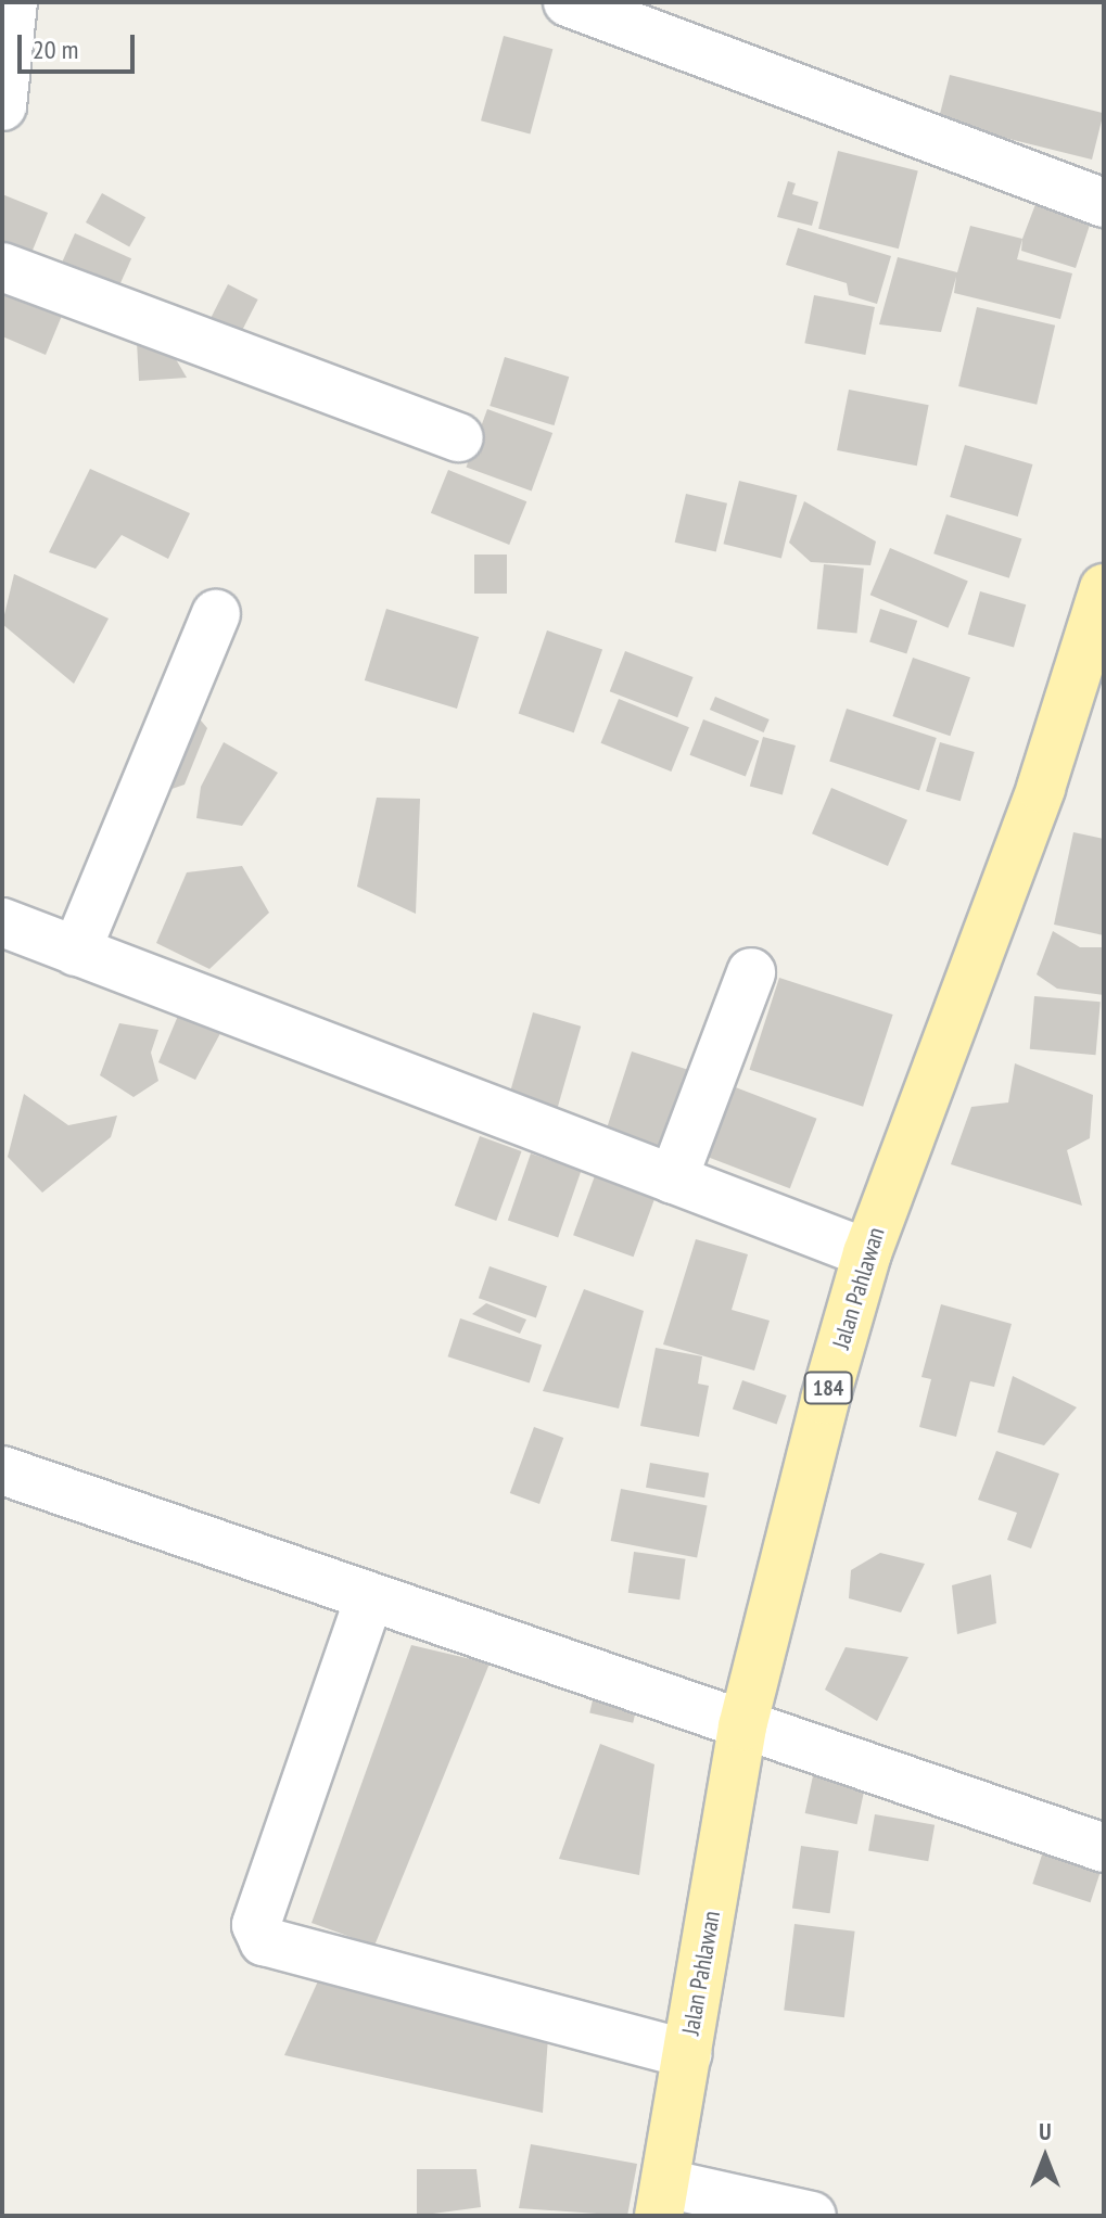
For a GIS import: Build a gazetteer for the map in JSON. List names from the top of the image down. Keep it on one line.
{"streets":{"main road":["Jalan Pahlawan","184"]},"scale_bar":"20 m","north":"top"}
